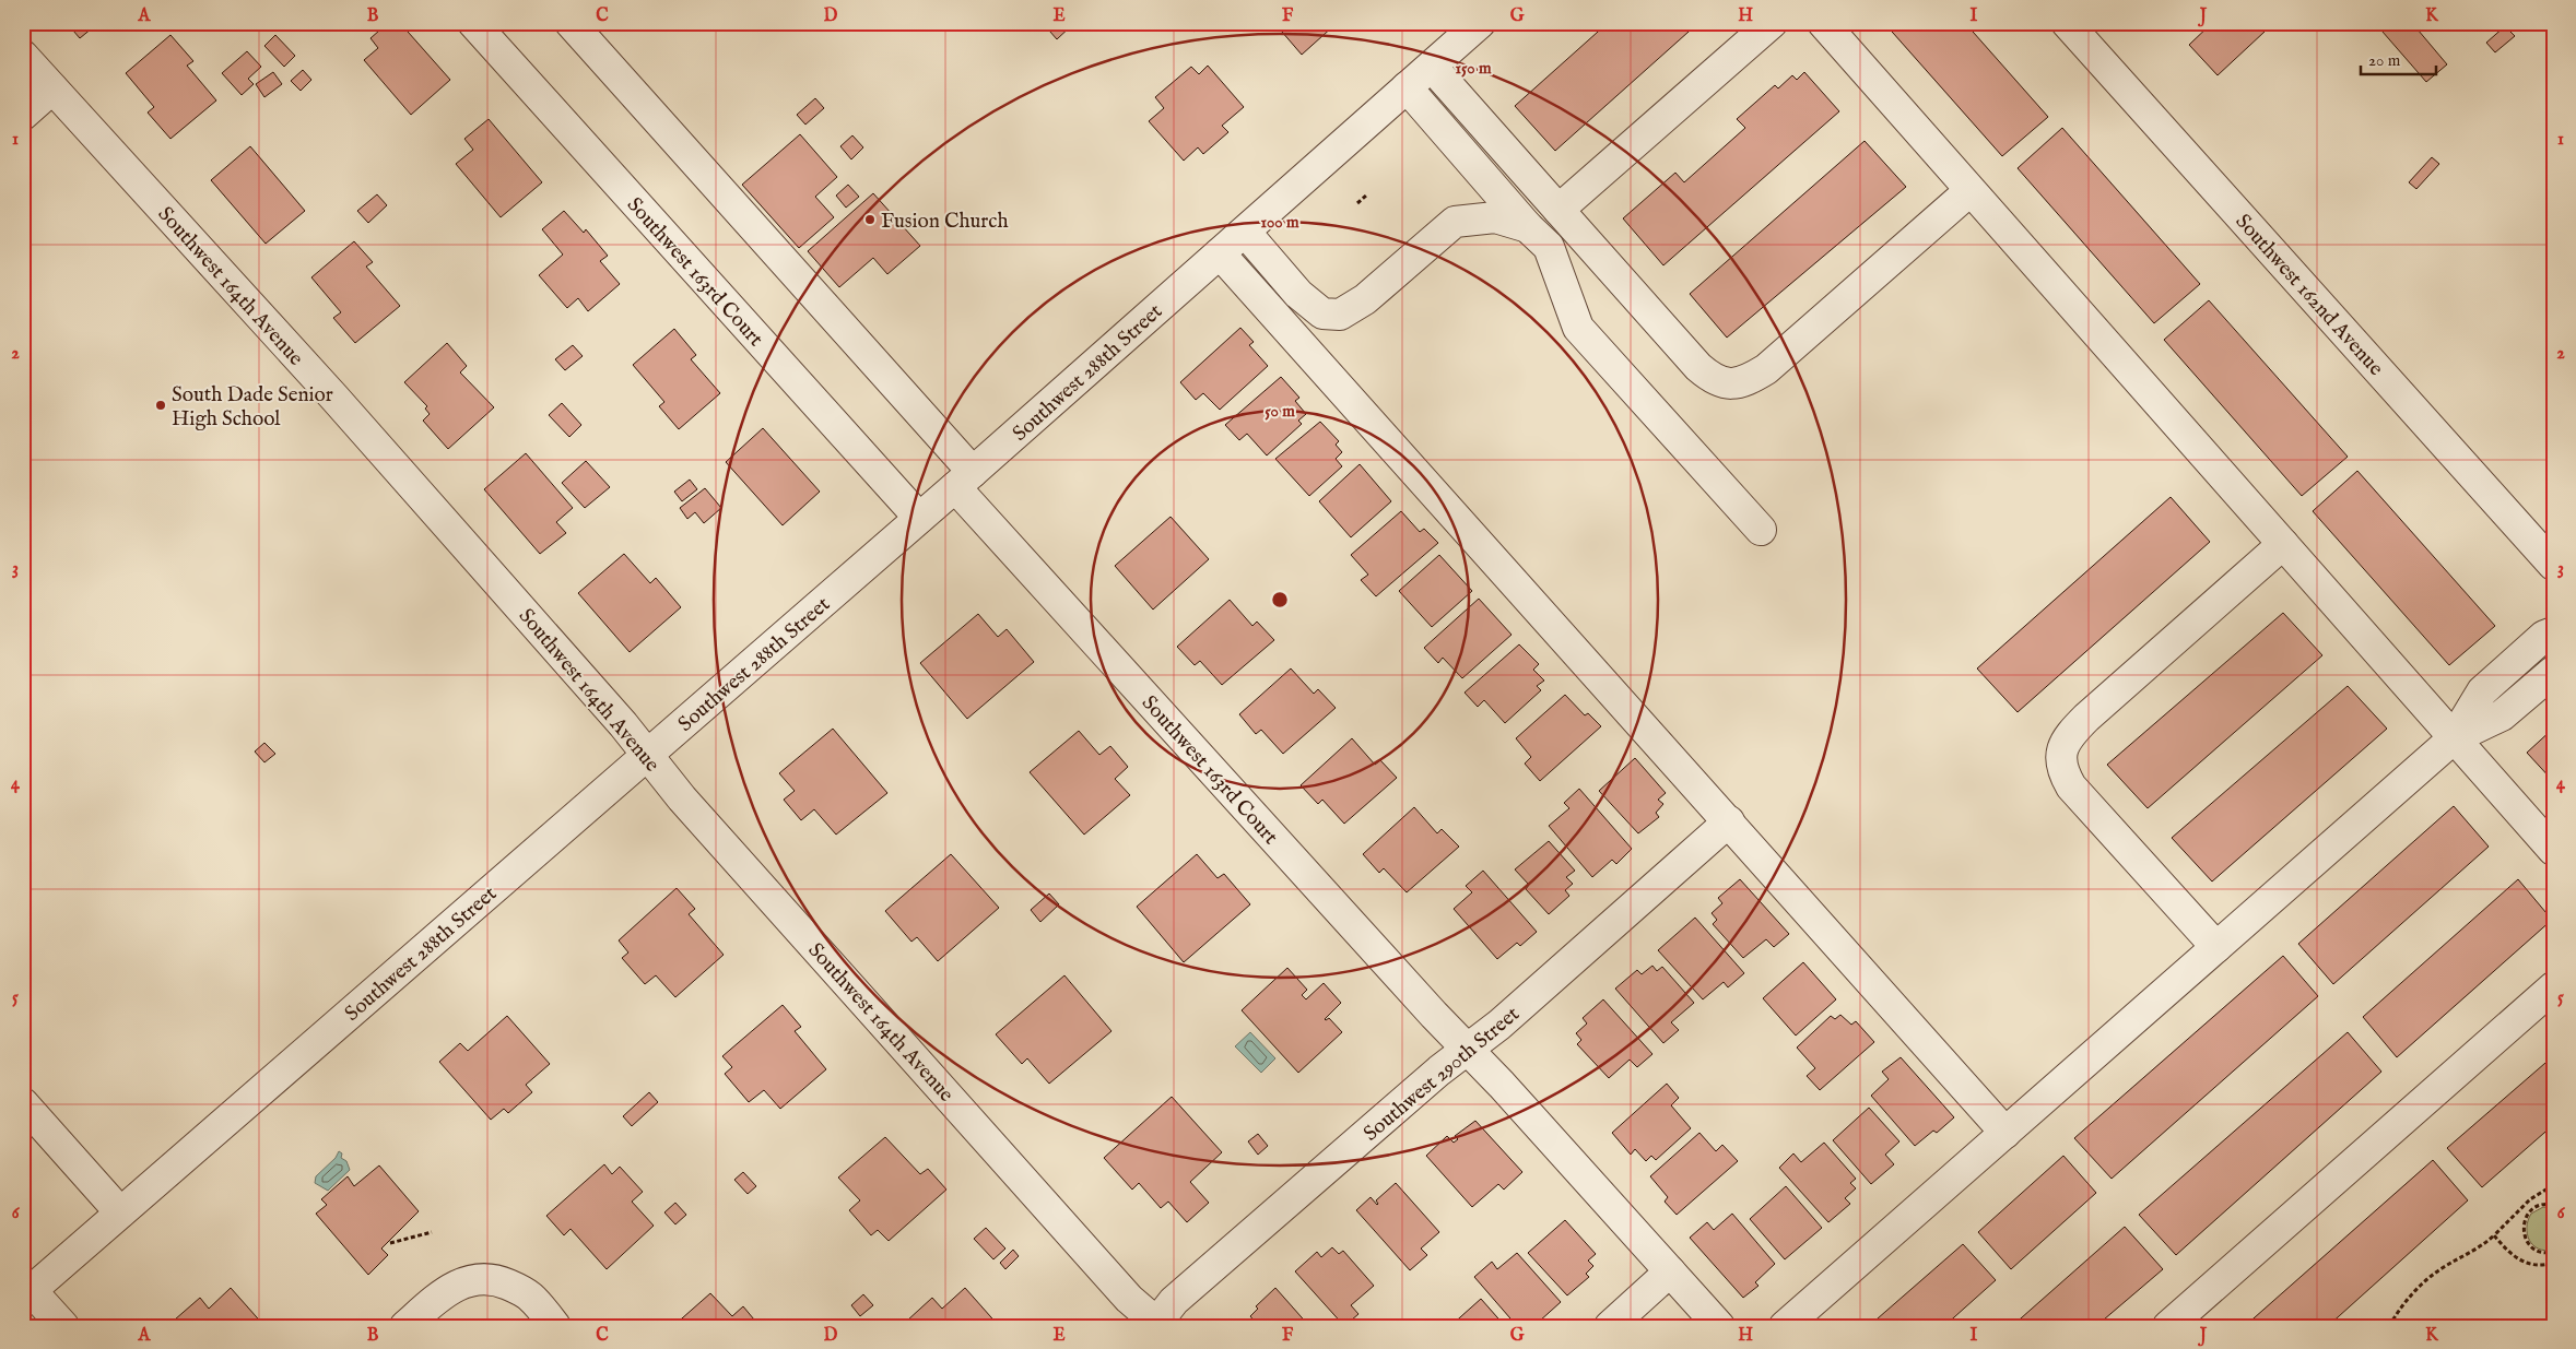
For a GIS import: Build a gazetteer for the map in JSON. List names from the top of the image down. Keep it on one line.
{"streets":{"street":["Southwest 163rd Court","Southwest 164th Avenue","Southwest 162nd Avenue","Southwest 288th Street","Southwest 290th Street"]},"crossings":[["Southwest 163rd Court","Southwest 288th Street"],["Southwest 163rd Court","Southwest 290th Street"],["Southwest 164th Avenue","Southwest 288th Street"],["Southwest 164th Avenue","Southwest 290th Street"]],"places":["Fusion Church","South Dade Senior High School"],"scale_bar":"20 m","grid":{"columns":["A","B","C","D","E","F","G","H","I","J","K"],"rows":["1","2","3","4","5","6"]},"rings":["150 m","100 m","50 m"]}
